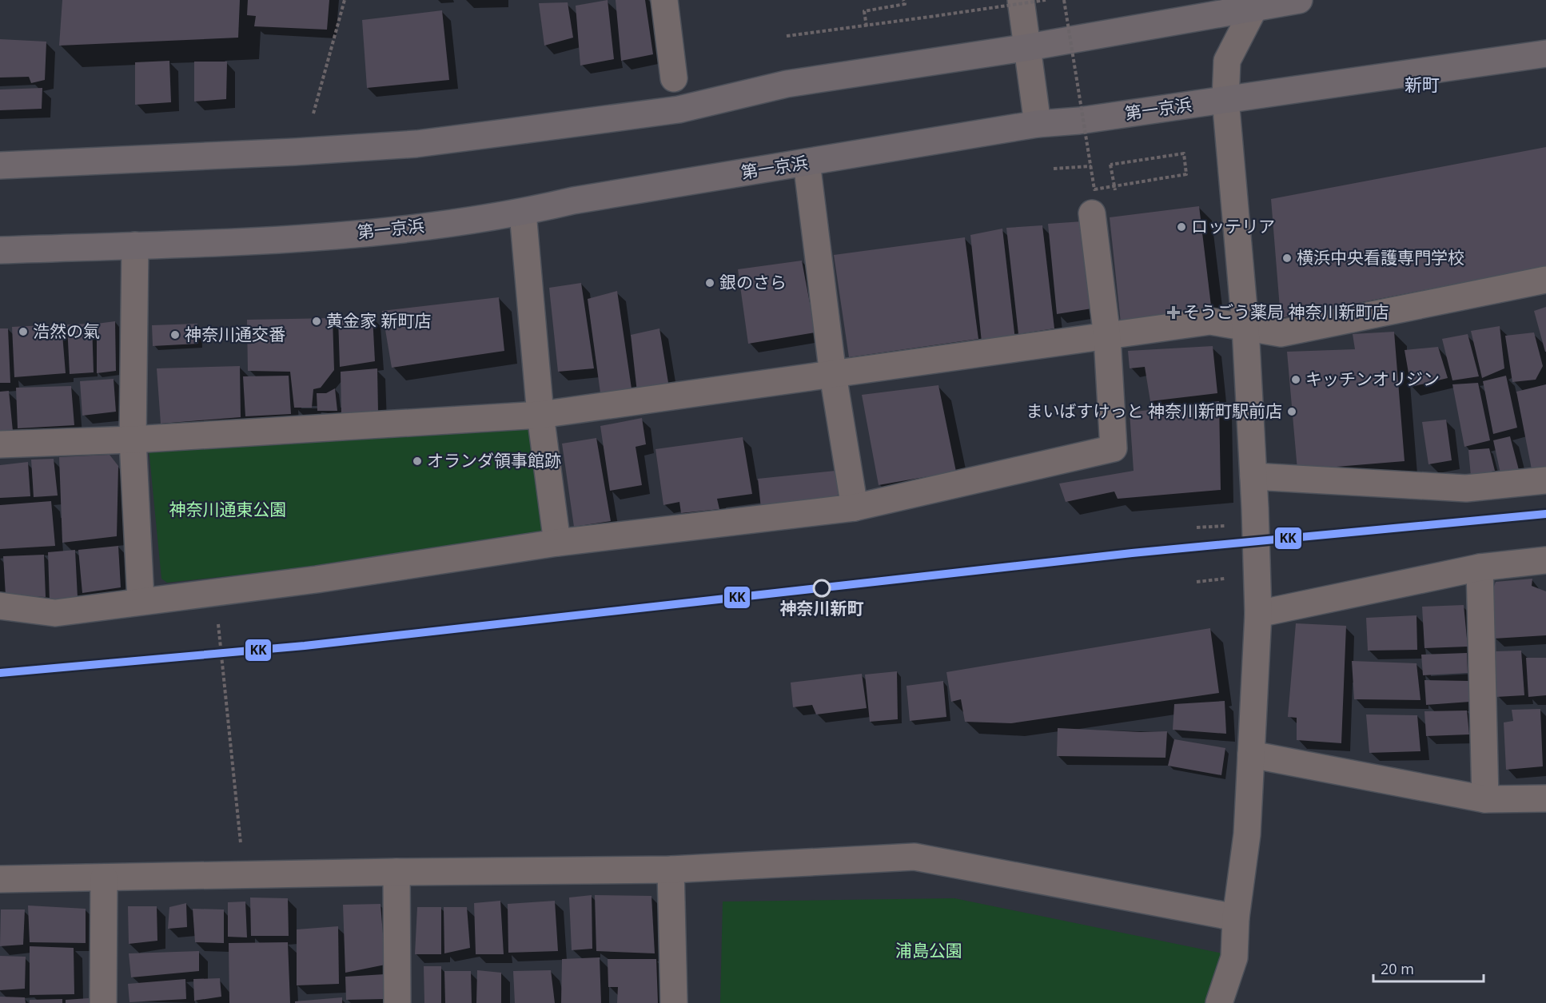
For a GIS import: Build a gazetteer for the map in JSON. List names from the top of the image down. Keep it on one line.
{"streets":{"highway":["第一京浜"]},"districts":["新町"],"parks":["神奈川通東公園","浦島公園"],"places":{"other":["ロッテリア","横浜中央看護専門学校","銀のさら","黄金家 新町店","浩然の氣","神奈川通交番","キッチンオリジン","まいばすけっと 神奈川新町駅前店","オランダ領事館跡","神奈川新町"],"health":["そうごう薬局 神奈川新町店"]},"lines":["transit line KK"],"scale_bar":"20 m"}
